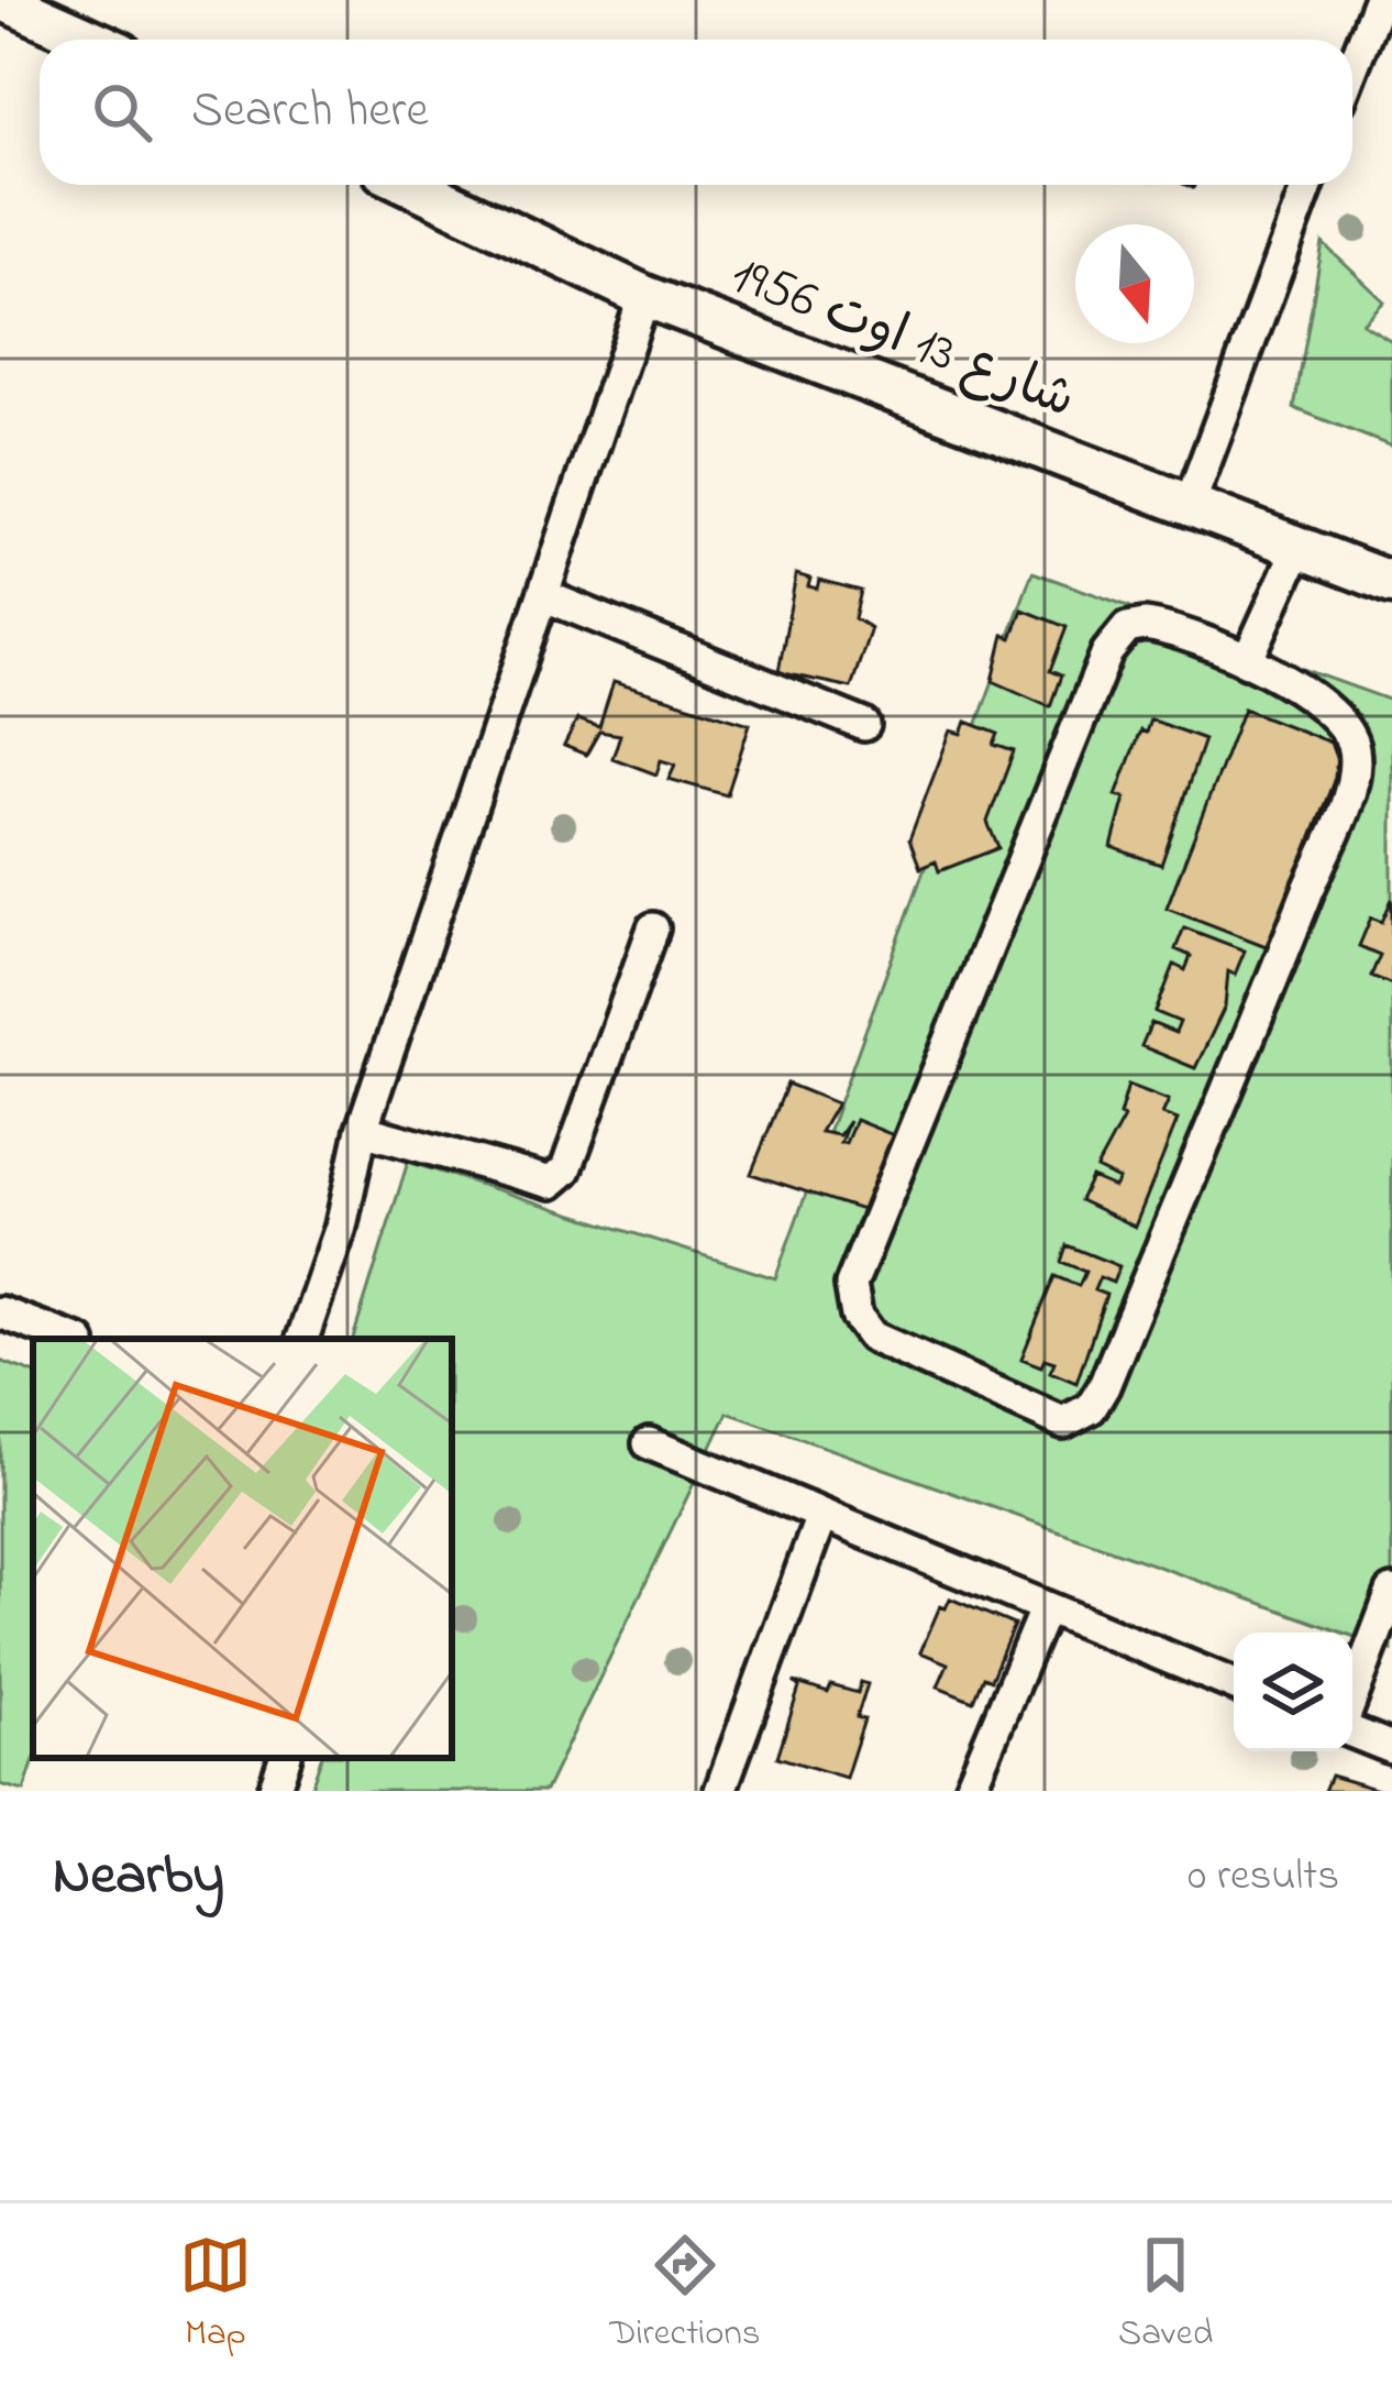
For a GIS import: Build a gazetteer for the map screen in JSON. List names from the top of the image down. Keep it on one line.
{"streets":{"street":["شارع 13 اوت 1956"]},"north":"bottom","page":{"search":"Search here","heading":["Nearby","0 results"],"nav":["Map","Directions","Saved"]}}
